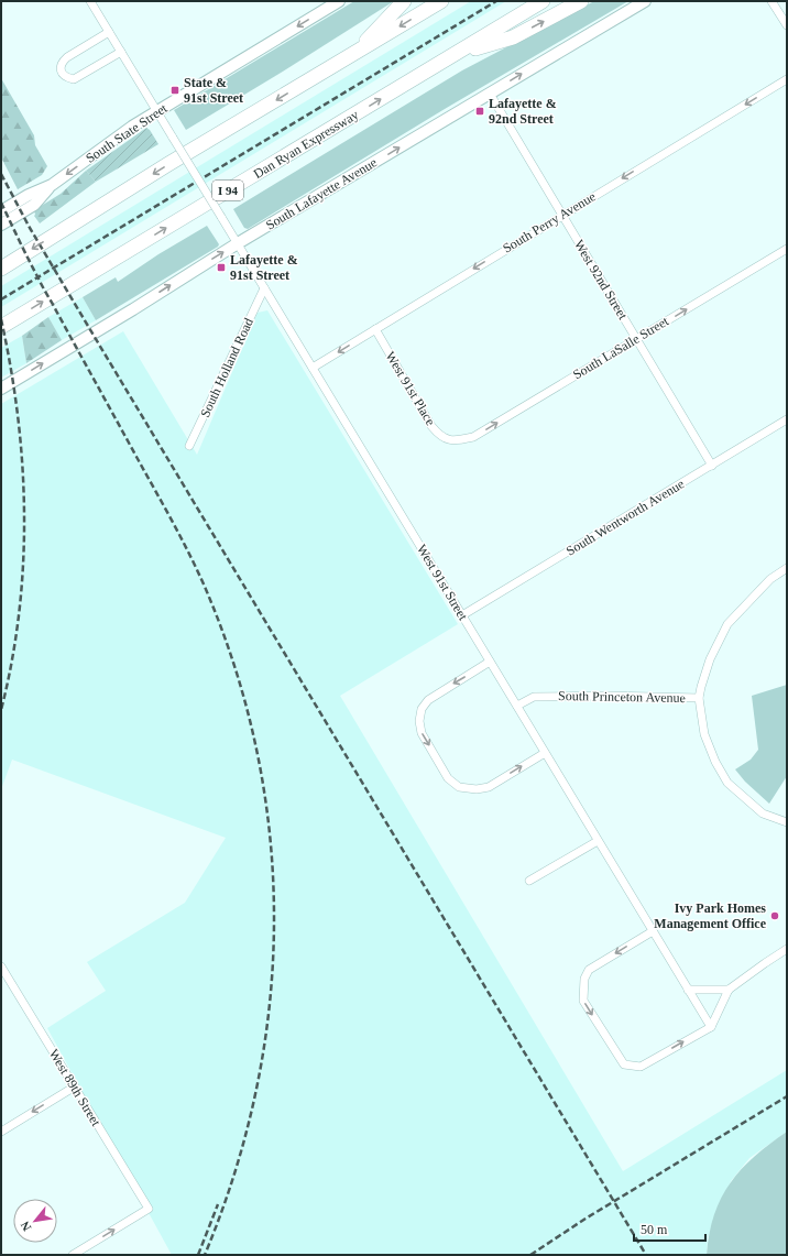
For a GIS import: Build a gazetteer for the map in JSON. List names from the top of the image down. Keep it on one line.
{"streets":{"highway":["Dan Ryan Expressway","I 94"],"main road":["South State Street","South Lafayette Avenue"],"street":["South Perry Avenue","West 92nd Street","South LaSalle Street","South Holland Road","West 91st Place","South Wentworth Avenue","West 91st Street","South Princeton Avenue","West 89th Street"]},"crossings":[["South State Street","West 91st Street"],["South Lafayette Avenue","West 92nd Street"],["South Lafayette Avenue","West 91st Street"],["South Perry Avenue","West 92nd Street"],["South Perry Avenue","West 91st Place"],["South Perry Avenue","West 91st Street"],["West 92nd Street","South LaSalle Street"],["West 92nd Street","South Wentworth Avenue"],["South LaSalle Street","West 91st Place"],["South Holland Road","West 91st Street"],["South Wentworth Avenue","West 91st Street"],["West 91st Street","South Princeton Avenue"]],"one_way":["South State Street","South Lafayette Avenue","South Perry Avenue","South LaSalle Street"],"places":{"transit":["State & 91st Street","Lafayette & 92nd Street","Lafayette & 91st Street"],"other":["Ivy Park Homes Management Office"]},"scale_bar":"50 m","north":"bottom left"}
